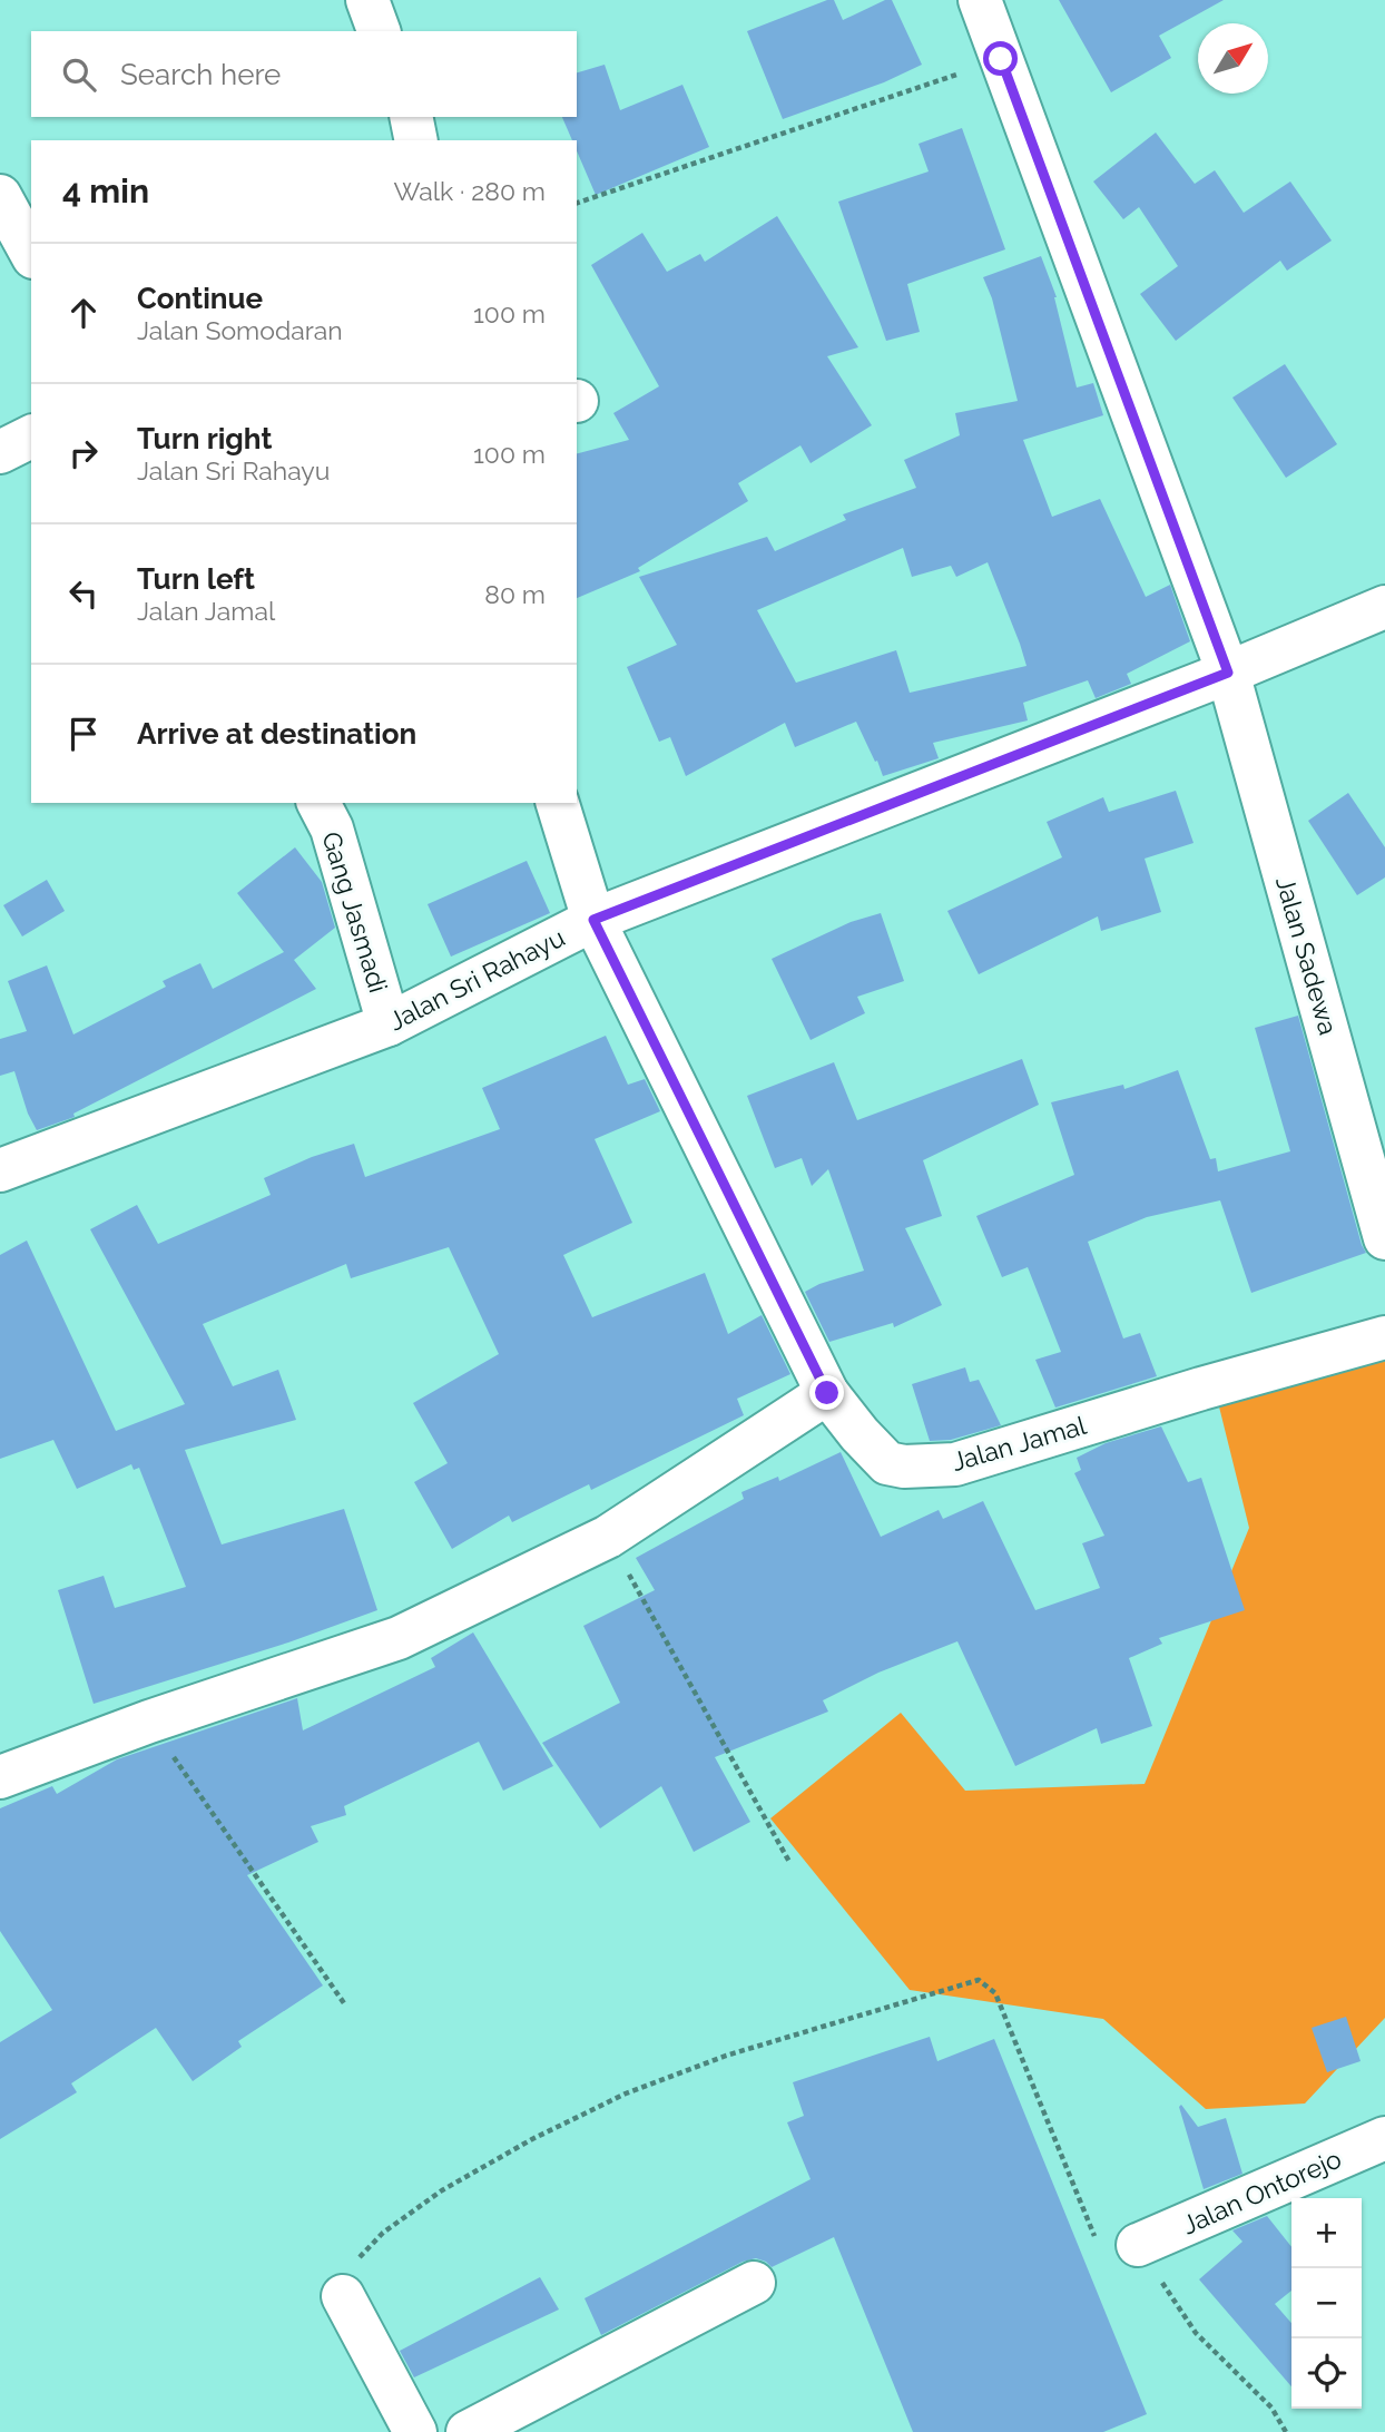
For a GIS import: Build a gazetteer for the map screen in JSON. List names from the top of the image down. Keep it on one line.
{"streets":{"street":["Gang Jasmadi","Jalan Sadewa","Jalan Sri Rahayu","Jalan Jamal","Jalan Ontorejo"]},"crossings":[["Gang Jasmadi","Jalan Sri Rahayu"],["Jalan Sadewa","Jalan Sri Rahayu"],["Jalan Sri Rahayu","Jalan Jamal"]],"north":"top right","page":{"search":"Search here","heading":["4 min","Walk · 280 m"],"list":[["Continue","Jalan Somodaran","100 m"],["Turn right","Jalan Sri Rahayu","100 m"],["Turn left","Jalan Jamal","80 m"],"Arrive at destination"],"map_buttons":["+","−"]}}
